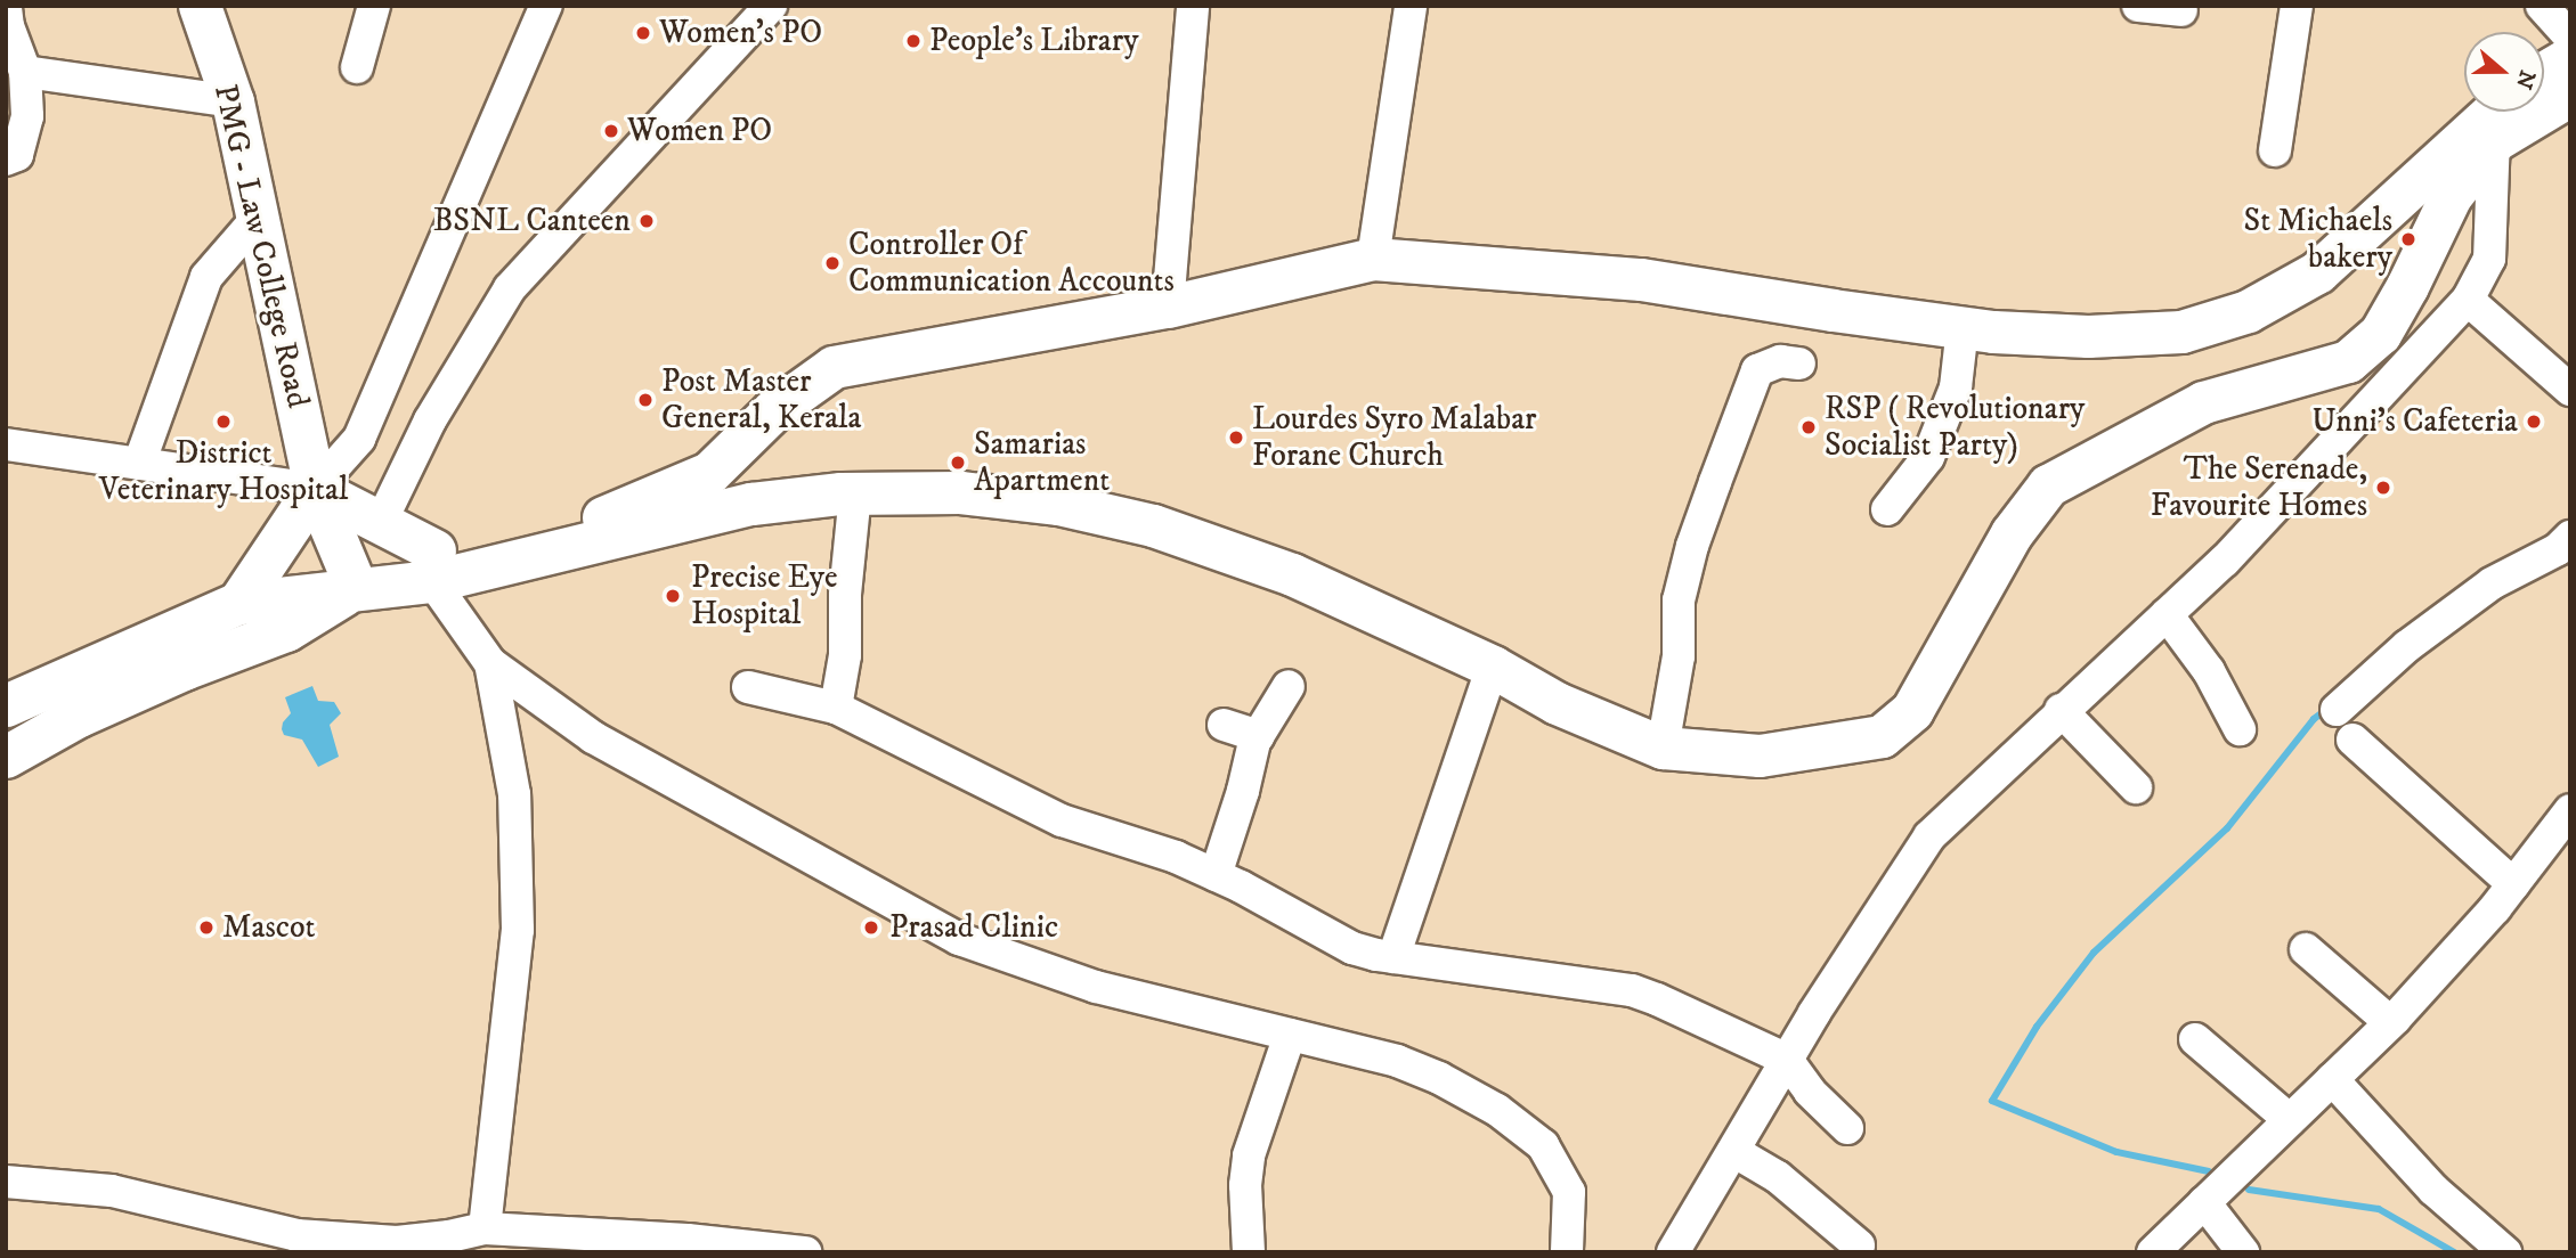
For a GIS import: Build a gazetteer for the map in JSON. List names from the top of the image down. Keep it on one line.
{"streets":{"main road":["PMG - Law College Road"]},"places":["Women's PO","People's Library","Women PO","BSNL Canteen","St Michaels bakery","Controller Of Communication Accounts","Post Master General, Kerala","District Veterinary Hospital","Unni's Cafeteria","RSP ( Revolutionary Socialist Party)","Lourdes Syro Malabar Forane Church","Samarias Apartment","The Serenade, Favourite Homes","Precise Eye Hospital","Mascot","Prasad Clinic"],"north":"right"}
